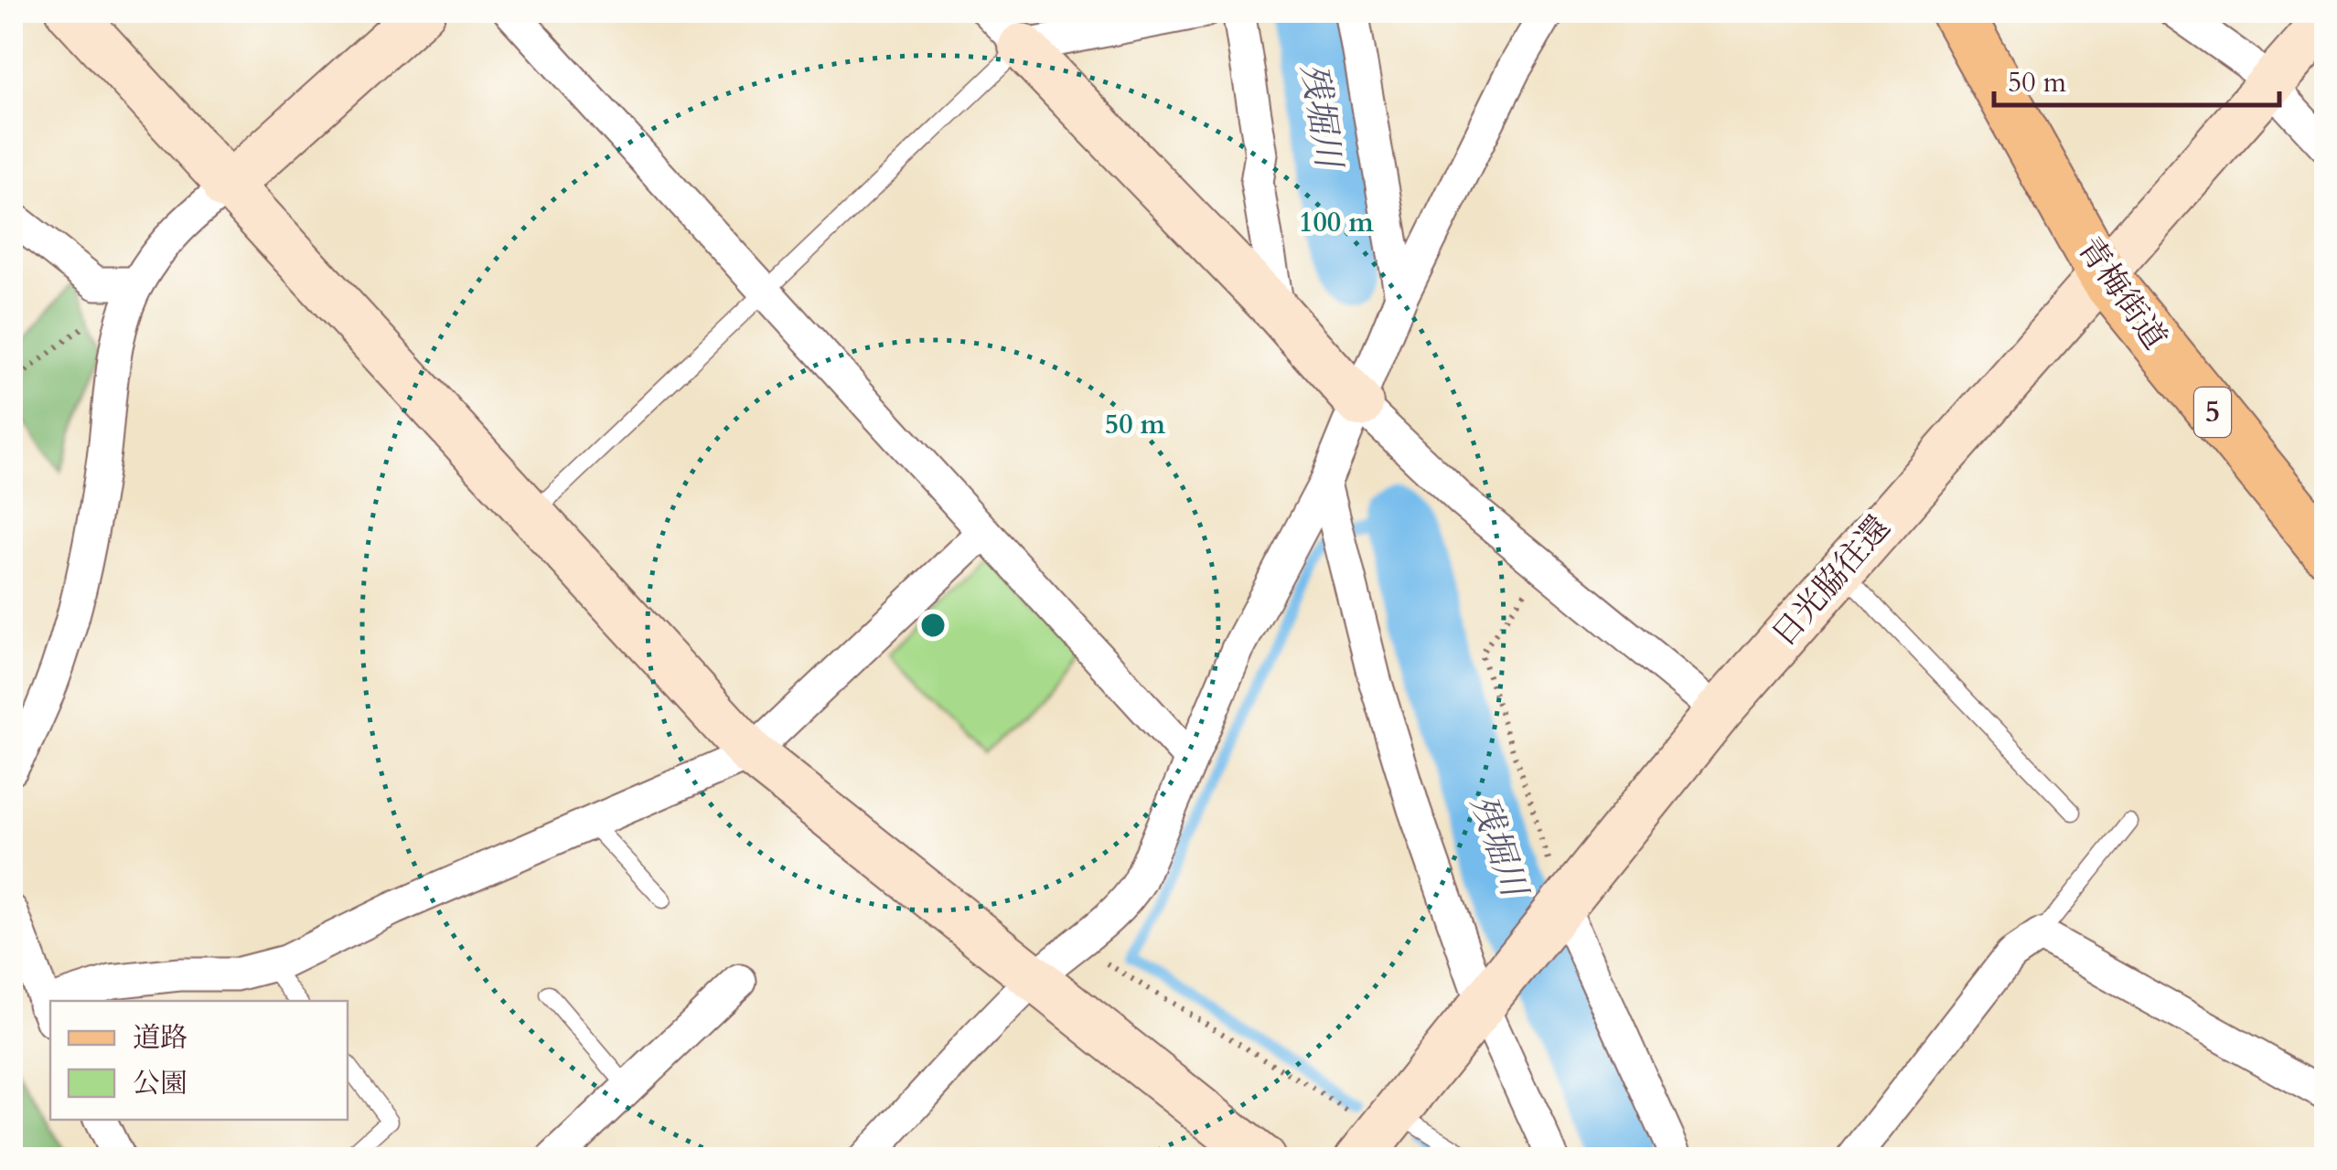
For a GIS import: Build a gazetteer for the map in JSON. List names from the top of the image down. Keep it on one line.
{"streets":{"main road":["青梅街道","5"],"street":["日光脇往還"]},"crossings":[["青梅街道","日光脇往還"]],"water":["残堀川"],"legend":["道路","公園"],"scale_bar":"50 m","rings":["100 m","50 m"]}
